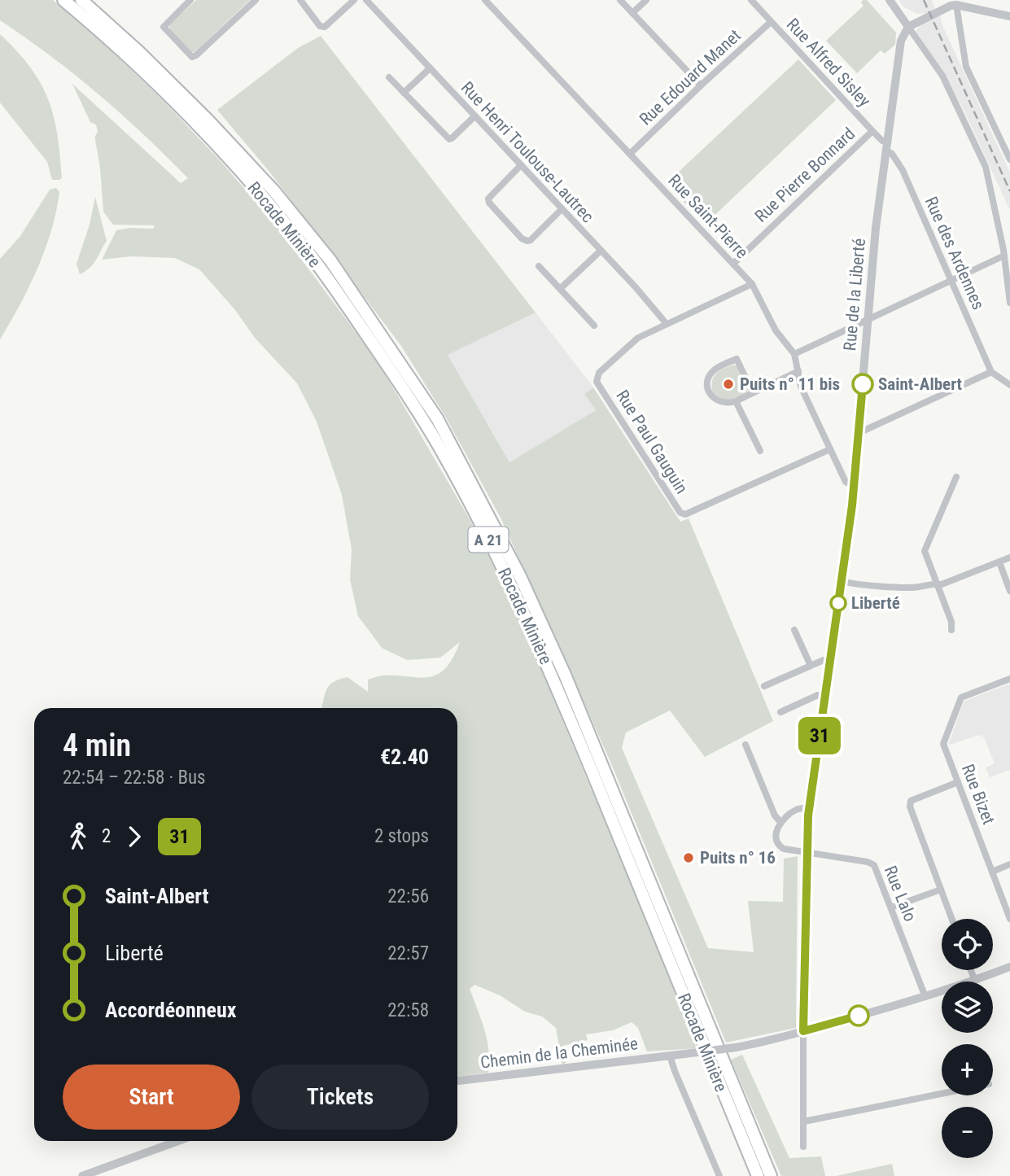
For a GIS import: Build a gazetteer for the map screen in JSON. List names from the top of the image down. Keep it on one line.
{"streets":{"highway":["Rocade Minière","A 21"],"street":["Rue Alfred Sisley","Rue Edouard Manet","Rue Henri Toulouse-Lautrec","Rue Pierre Bonnard","Rue Saint-Pierre","Rue des Ardennes","Rue de la Liberté","Rue Paul Gauguin","Rue Bizet","Rue Lalo","Chemin de la Cheminée"]},"crossings":[["Rue Alfred Sisley","Rue Edouard Manet"],["Rue Alfred Sisley","Rue Pierre Bonnard"],["Rue Alfred Sisley","Rue des Ardennes"],["Rue Alfred Sisley","Rue de la Liberté"],["Rue Edouard Manet","Rue Saint-Pierre"],["Rue Henri Toulouse-Lautrec","Rue Paul Gauguin"],["Rue Pierre Bonnard","Rue Saint-Pierre"],["Rue Saint-Pierre","Rue de la Liberté"],["Rue Saint-Pierre","Rue Paul Gauguin"],["Rue des Ardennes","Rue de la Liberté"],["Rue de la Liberté","Rue Lalo"],["Rue de la Liberté","Chemin de la Cheminée"],["Rue Lalo","Chemin de la Cheminée"]],"places":["Puits n° 11 bis","Saint-Albert","Liberté","Puits n° 16"],"lines":["bus line 31"],"page":{"on_map":"31","heading":["4 min","22:54 – 22:58 · Bus","€2.40"],"legs":["2","31","2 stops"],"list":[{"name":"Saint-Albert","value":"22:56"},{"name":"Liberté","value":"22:57"},{"name":"Accordéonneux","value":"22:58"}],"map_buttons":["+","−"],"buttons":["Start","Tickets"]}}
